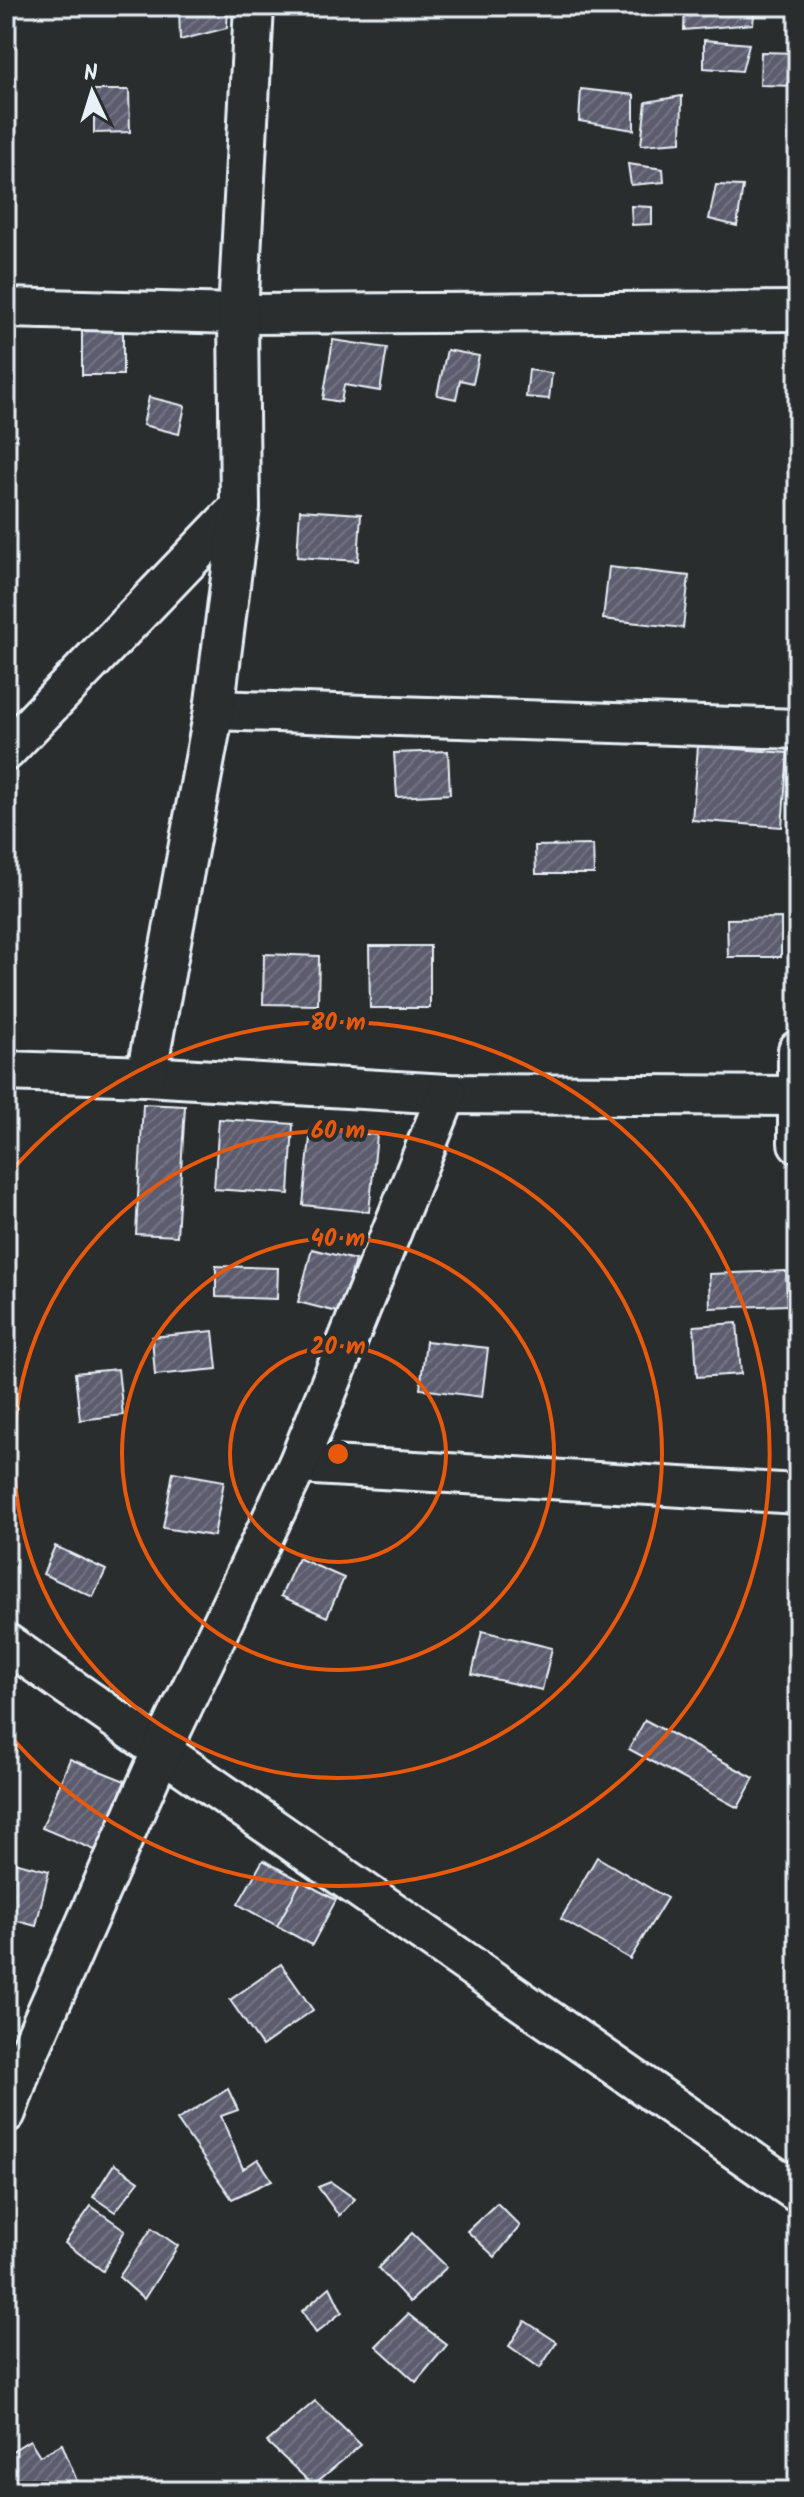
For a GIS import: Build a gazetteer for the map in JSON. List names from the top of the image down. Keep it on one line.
{"north":"top","rings":["80 m","60 m","40 m","20 m"]}
